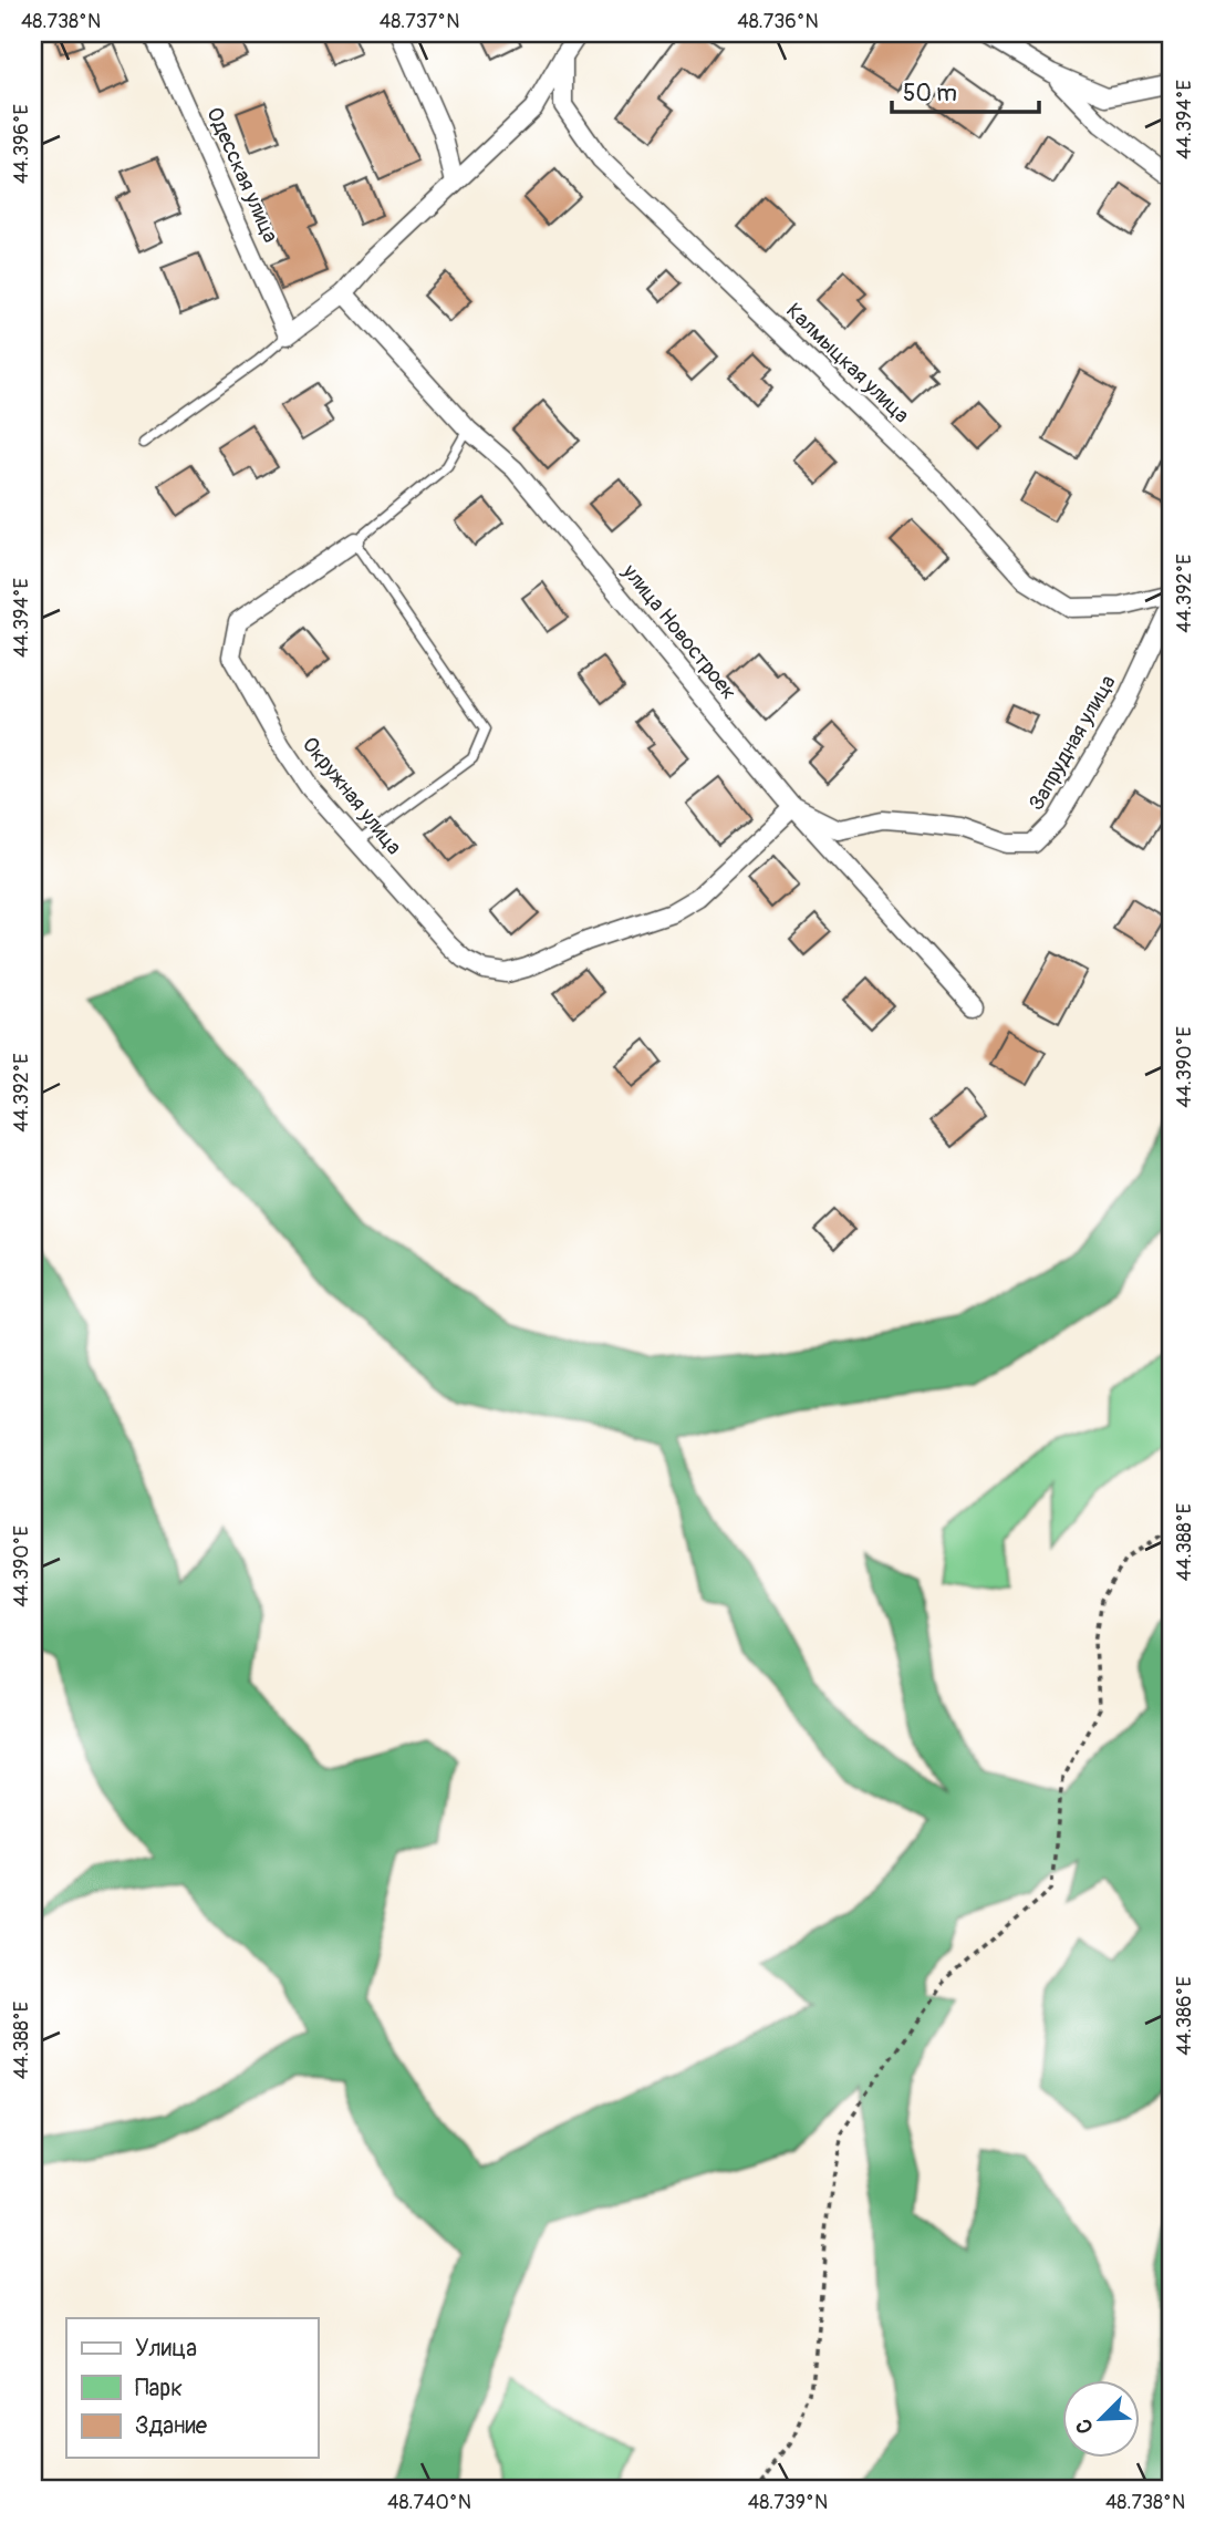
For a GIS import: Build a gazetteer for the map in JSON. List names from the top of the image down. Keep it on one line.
{"streets":{"street":["Одесская улица","Калмыцкая улица","улица Новостроек","Запрудная улица","Окружная улица"]},"crossings":[["улица Новостроек","Запрудная улица"],["улица Новостроек","Окружная улица"],["Запрудная улица","Окружная улица"]],"legend":["Улица","Парк","Здание"],"scale_bar":"50 m","north":"bottom left","coordinates":["48.738°N","48.737°N","48.736°N","44.394°E","44.396°E","44.392°E","44.390°E","44.388°E","44.386°E","48.740°N","48.739°N"]}
